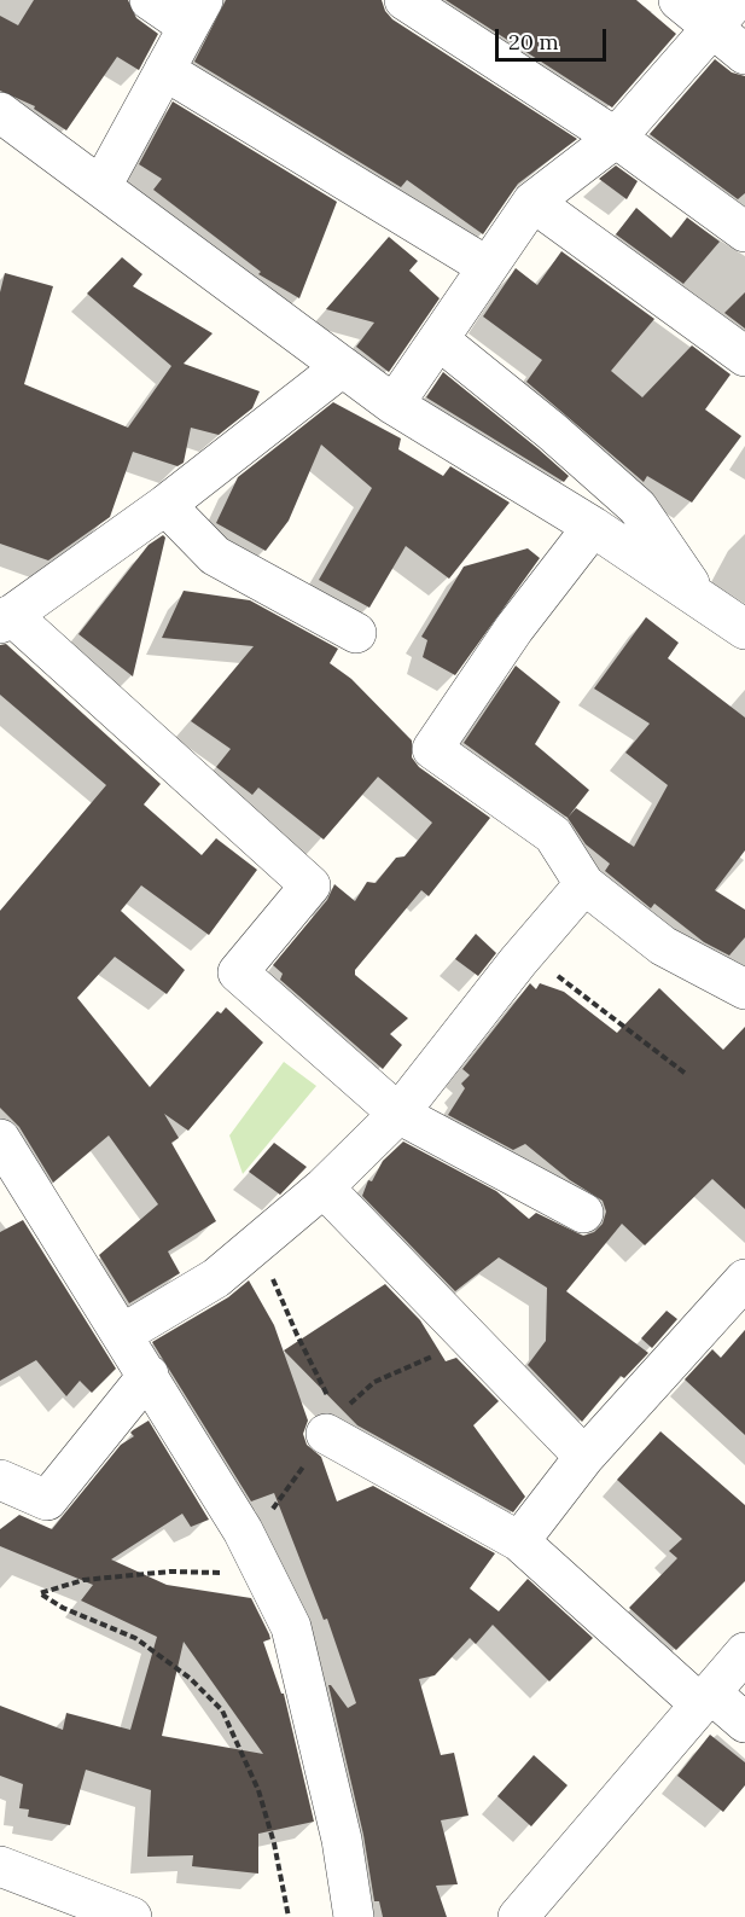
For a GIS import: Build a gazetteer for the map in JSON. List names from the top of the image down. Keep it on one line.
{"scale_bar":"20 m"}
